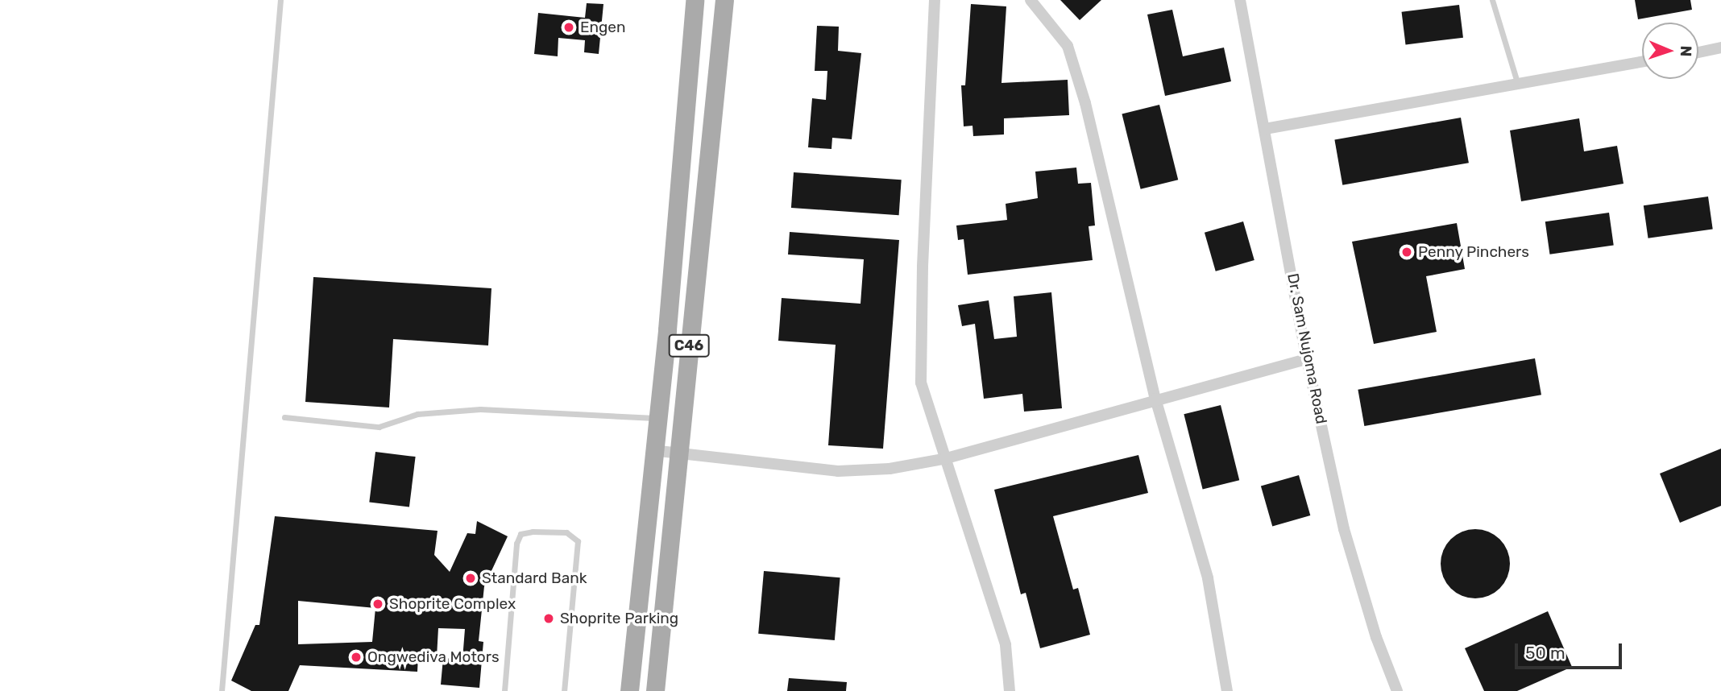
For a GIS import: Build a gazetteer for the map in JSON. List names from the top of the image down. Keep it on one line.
{"streets":{"main road":["C46"],"street":["Dr. Sam Nujoma Road"]},"places":["Engen","Penny Pinchers","Standard Bank","Shoprite Complex","Shoprite Parking","Ongwediva Motors"],"scale_bar":"50 m","north":"right"}
